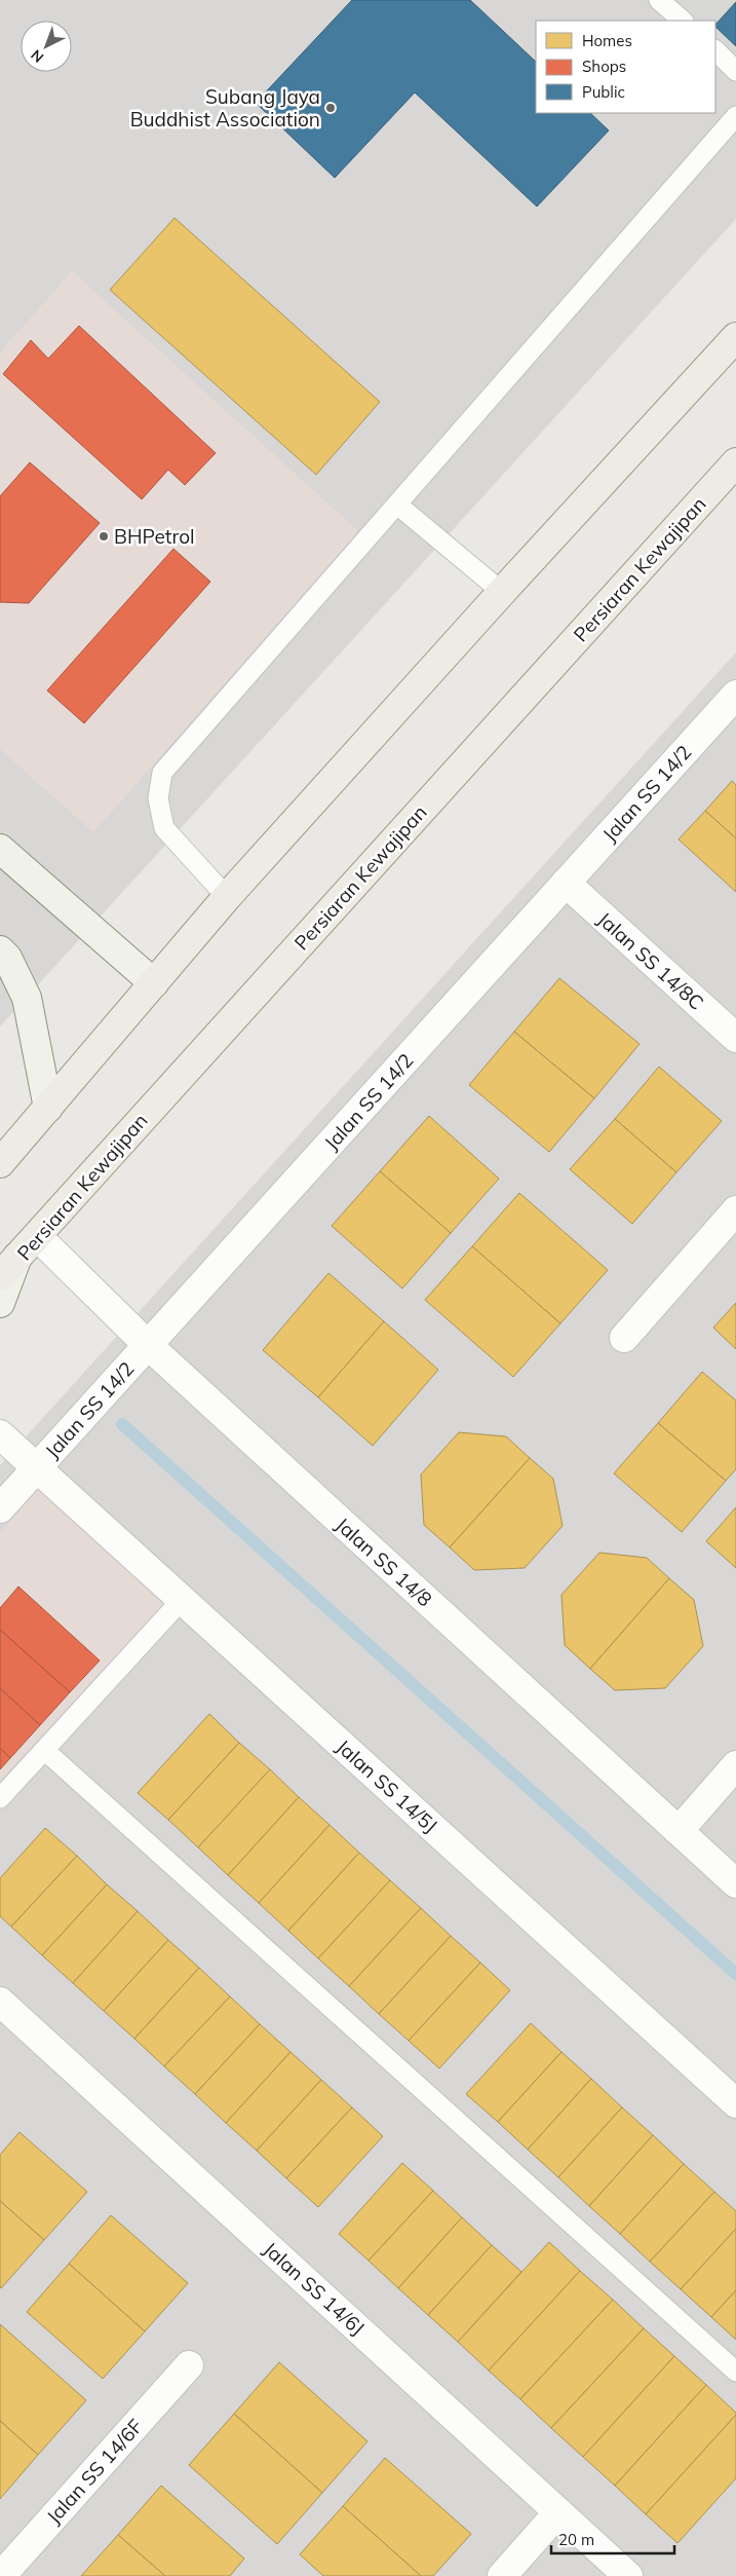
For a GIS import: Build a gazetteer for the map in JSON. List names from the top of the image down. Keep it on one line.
{"streets":{"main road":["Persiaran Kewajipan"],"street":["Jalan SS 14/2","Jalan SS 14/8C","Jalan SS 14/8","Jalan SS 14/5J","Jalan SS 14/6J","Jalan SS 14/6F"]},"crossings":[["Persiaran Kewajipan","Jalan SS 14/8"],["Jalan SS 14/2","Jalan SS 14/8C"],["Jalan SS 14/2","Jalan SS 14/8"],["Jalan SS 14/2","Jalan SS 14/5J"]],"places":["Subang Jaya Buddhist Association","BHPetrol"],"legend":["Homes","Shops","Public"],"scale_bar":"20 m","north":"bottom left"}
